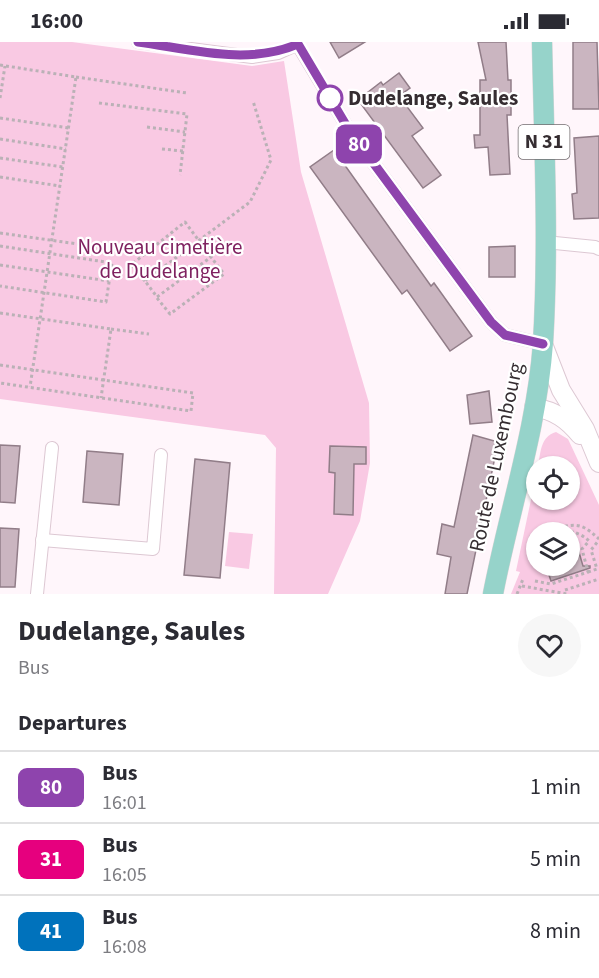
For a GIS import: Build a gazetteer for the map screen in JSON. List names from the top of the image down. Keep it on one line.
{"streets":{"main road":["N 31","Route de Luxembourg"]},"parks":["Nouveau cimetière de Dudelange"],"places":["Dudelange, Saules"],"lines":["bus line 80"],"page":{"status":"16:00","on_map":"80","heading":[["Dudelange, Saules","Bus"],"Departures"],"list":[{"mark":"80","name":"Bus","note":"16:01","value":"1 min"},{"mark":"31","name":"Bus","note":"16:05","value":"5 min"},{"mark":"41","name":"Bus","note":"16:08","value":"8 min"}]}}
